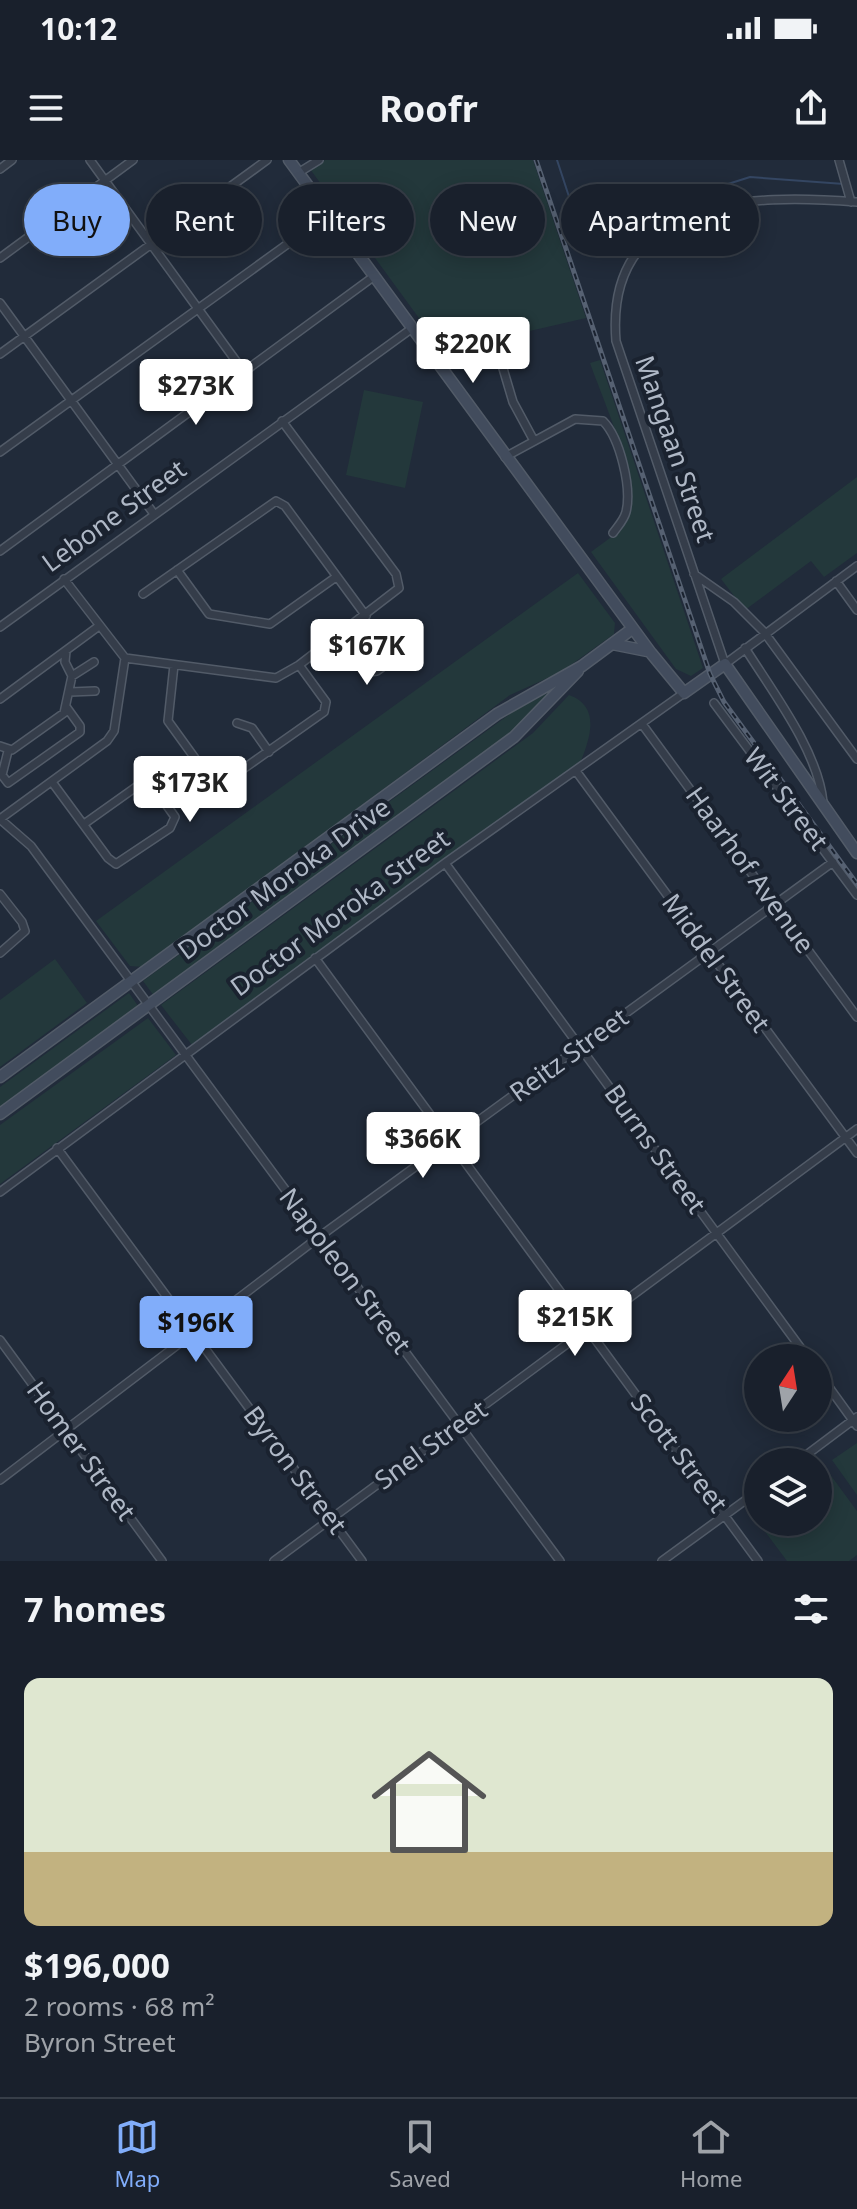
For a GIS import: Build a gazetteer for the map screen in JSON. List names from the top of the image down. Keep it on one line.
{"streets":{"street":["Mangaan Street","Lebone Street","Wit Street","Haarhof Avenue","Doctor Moroka Drive","Doctor Moroka Street","Middel Street","Reitz Street","Burns Street","Napoleon Street","Snel Street","Homer Street","Scott Street","Byron Street"]},"crossings":[["Mangaan Street","Doctor Moroka Street"],["Wit Street","Reitz Street"],["Haarhof Avenue","Doctor Moroka Street"],["Haarhof Avenue","Reitz Street"],["Doctor Moroka Drive","Napoleon Street"],["Doctor Moroka Street","Middel Street"],["Doctor Moroka Street","Burns Street"],["Doctor Moroka Street","Napoleon Street"],["Doctor Moroka Street","Scott Street"],["Doctor Moroka Street","Byron Street"],["Middel Street","Reitz Street"],["Middel Street","Snel Street"],["Reitz Street","Burns Street"],["Reitz Street","Napoleon Street"],["Reitz Street","Homer Street"],["Reitz Street","Scott Street"],["Reitz Street","Byron Street"],["Burns Street","Snel Street"],["Napoleon Street","Snel Street"],["Snel Street","Scott Street"],["Snel Street","Byron Street"]],"north":"top","page":{"status":"10:12","header":"Roofr","chip":["Buy","Rent","Filters","New","Apartment"],"price":["$220K","$273K","$167K","$173K","$366K","$215K","$196K"],"heading":"7 homes","list":[{"name":"$196,000","note":"2 rooms · 68 m² · Byron Street"}],"tabs":["Map","Saved","Home"]}}
